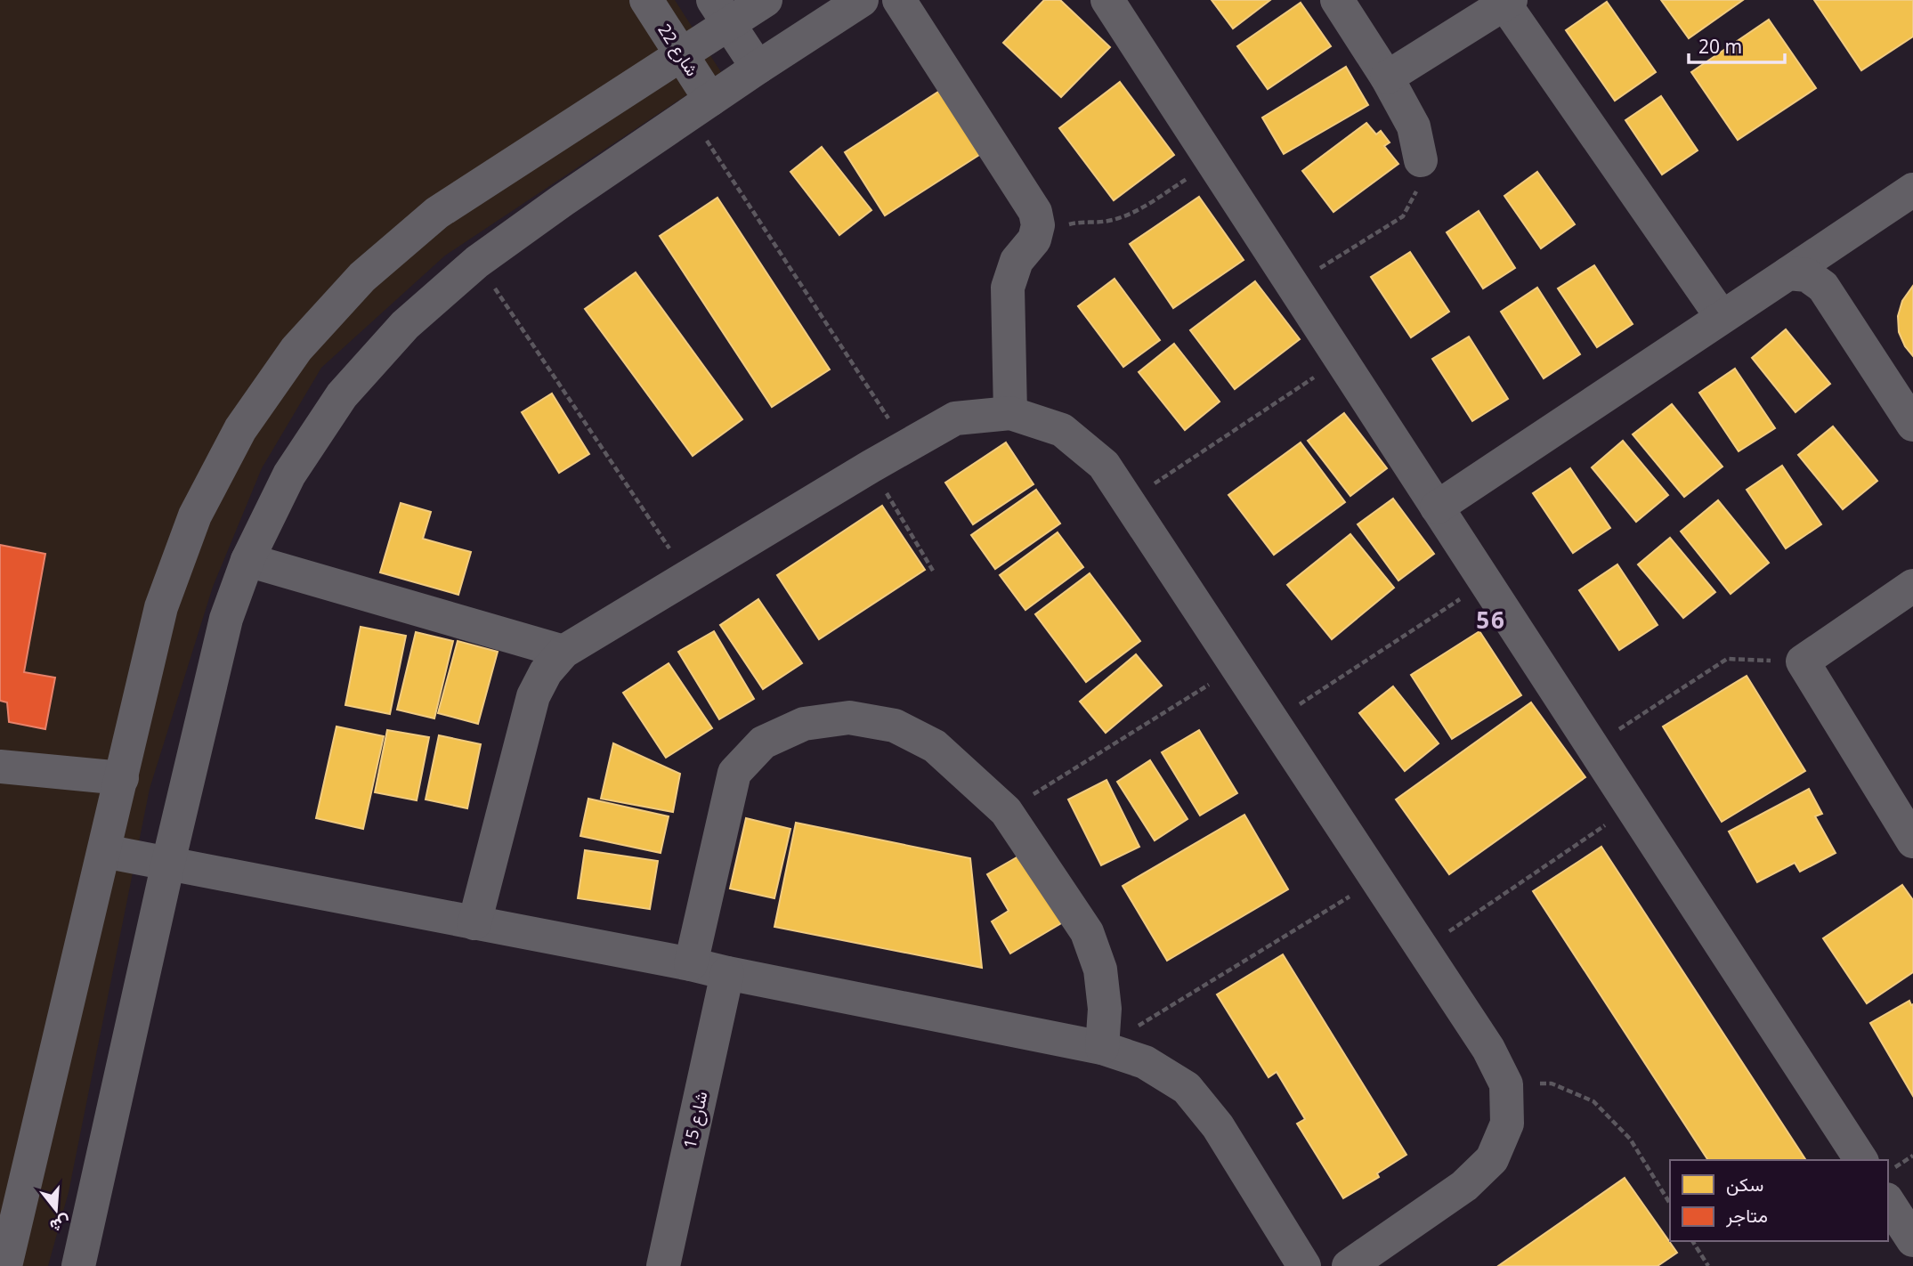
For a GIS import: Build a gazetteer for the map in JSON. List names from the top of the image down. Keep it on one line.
{"streets":{"street":["شارع 22","شارع 15"]},"districts":["56"],"legend":["سكن","متاجر"],"scale_bar":"20 m","north":"bottom"}
